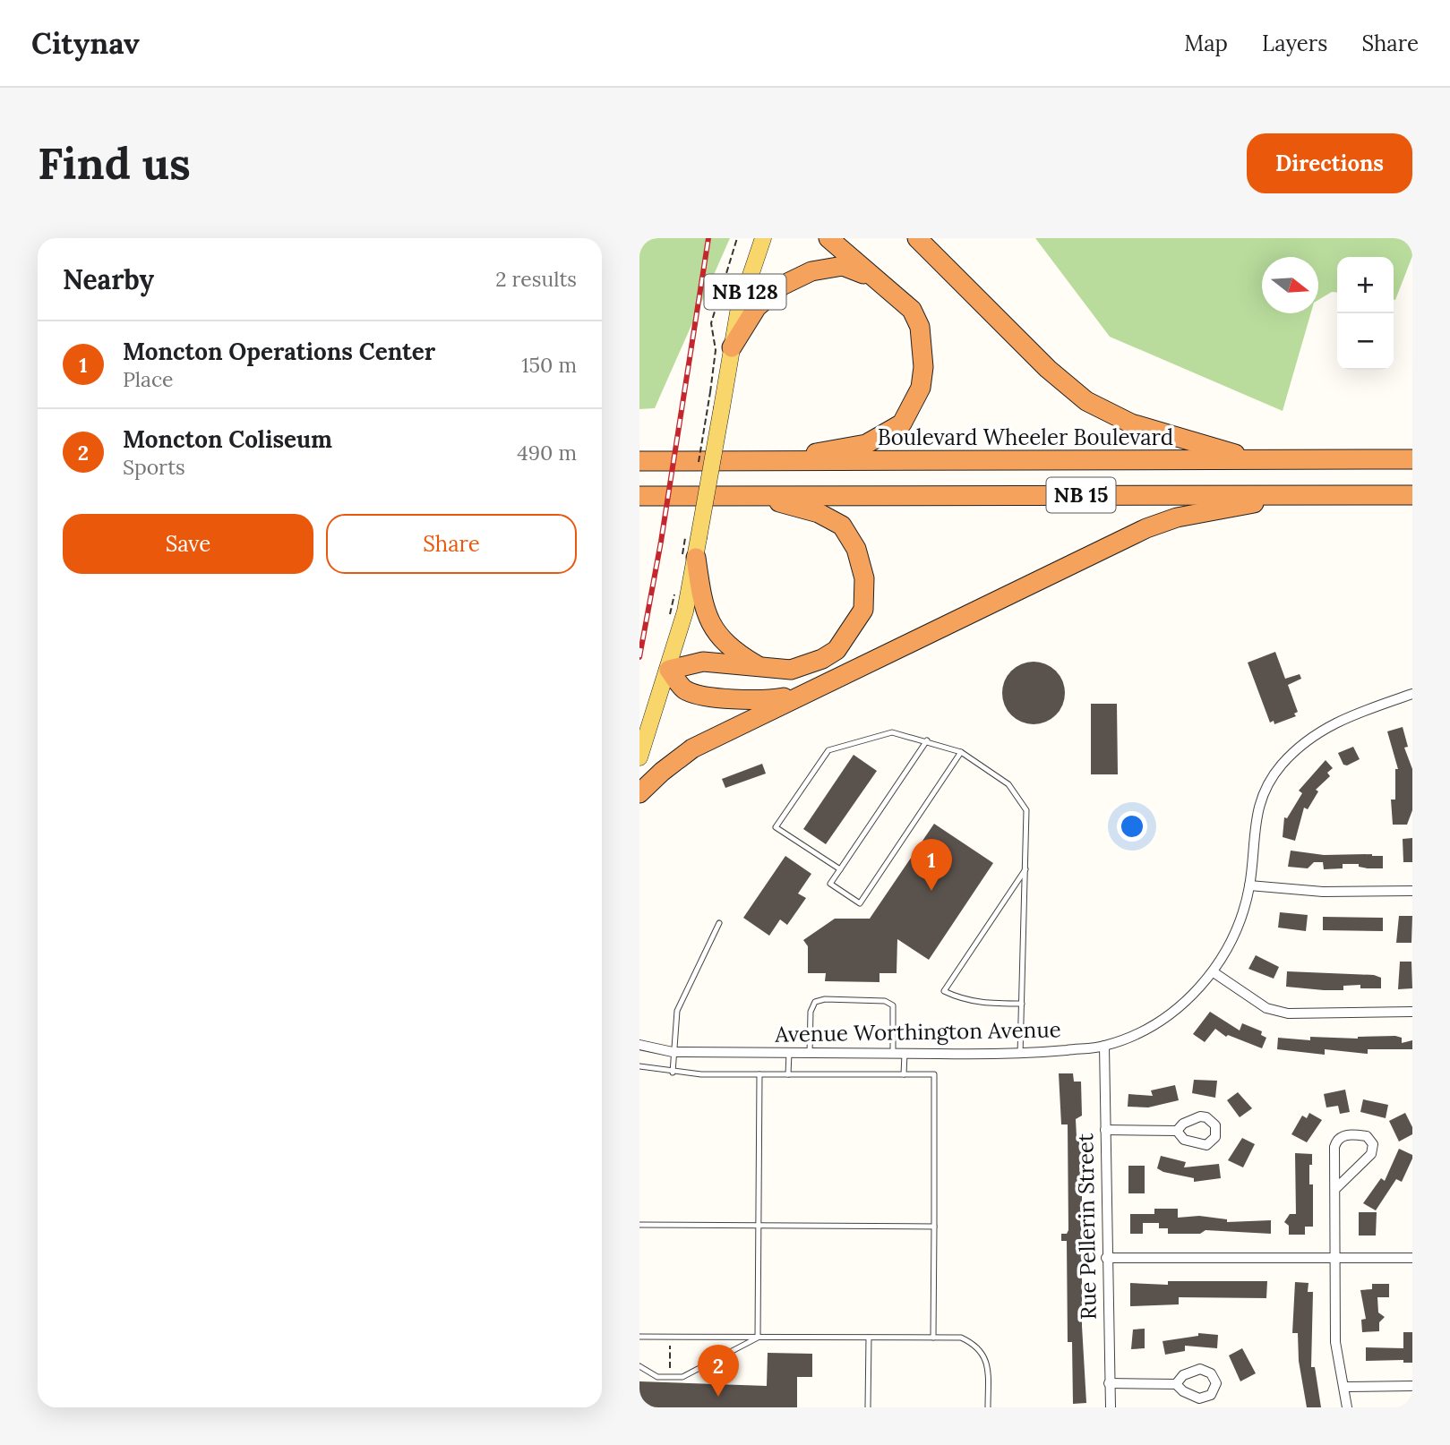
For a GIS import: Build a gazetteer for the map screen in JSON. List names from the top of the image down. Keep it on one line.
{"streets":{"highway":["Boulevard Wheeler Boulevard","NB 15"],"main road":["NB 128"],"street":["Avenue Worthington Avenue","Rue Pellerin Street"]},"crossings":[["Avenue Worthington Avenue","Rue Pellerin Street"]],"north":"right","page":{"header":"Citynav","nav":["Map","Layers","Share"],"buttons":["Directions",["Save","Share"]],"title":"Find us","heading":["Nearby","2 results"],"map_buttons":["+","−"],"list":[{"mark":"1","name":"Moncton Operations Center","note":"Place","value":"150 m"},{"mark":"2","name":"Moncton Coliseum","note":"Sports","value":"490 m"}],"pins":["1","2"]}}
